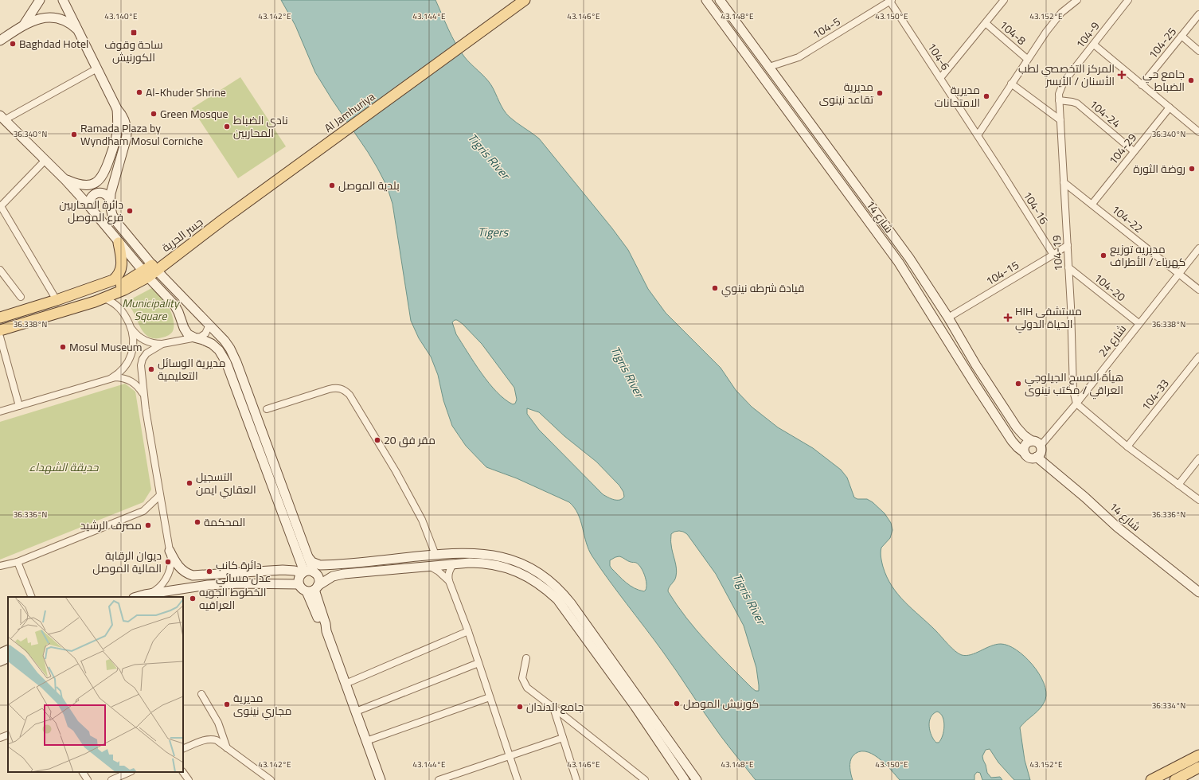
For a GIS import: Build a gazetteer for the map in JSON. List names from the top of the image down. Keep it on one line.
{"streets":{"main road":["Al Jamhuriya","جسر الحرية"],"street":["104-5","104-8","104-9","104-25","104-6","104-24","104-29","104-16","شارع 14","104-22","104-19","104-15","104-20","شارع 24","104-33"]},"crossings":[["104-5","104-6"],["104-5","شارع 14"],["104-9","104-24"],["104-9","104-19"],["104-6","104-16"],["Al Jamhuriya","جسر الحرية"],["104-24","104-29"],["104-24","104-19"],["104-29","104-22"],["104-16","104-15"],["شارع 14","104-15"],["شارع 14","شارع 24"],["104-22","104-19"],["104-22","شارع 24"],["104-19","104-15"],["104-19","104-20"],["104-19","شارع 24"],["104-20","شارع 24"]],"water":["Tigris River","Tigers"],"parks":["Municipality Square","حديقة الشهداء"],"places":{"transit":["ساحة وقوف الكورنيش"],"other":["Baghdad Hotel","جامع حي الضباط","Al-Khuder Shrine","مديرية تقاعد نينوى","مديرية الامتحانات","Green Mosque","نادي الضباط المحاربين","Ramada Plaza by Wyndham Mosul Corniche","روضة الثورة","بلدية الموصل","دائرة المحاربين فرع الموصل","مديريه توزيع كهرباء / الأطراف","قيادة شرطه نينوي","Mosul Museum","مديرية الوسائل التعليمية","هيأة المسح الجيلوجي العراقي / مكتب نينوى","مقر فق 20","التسجيل العقاري ايمن","المحكمة","مصرف الرشيد","ديوان الرقابة المالية الموصل","دائرة كانب عدل مسائي","الخطوط الجويه العراقيه","كورنيش الموصل","مديرية مجاري نينوى","جامع الدندان"],"health":["المركز التخصصي لطب الأسنان / الأيسر","HIH مستشفى الحياة الدولي"]},"coordinates":["43.140°E","43.142°E","43.144°E","43.146°E","43.148°E","43.150°E","43.152°E","36.340°N","36.338°N","36.336°N","36.334°N"]}
